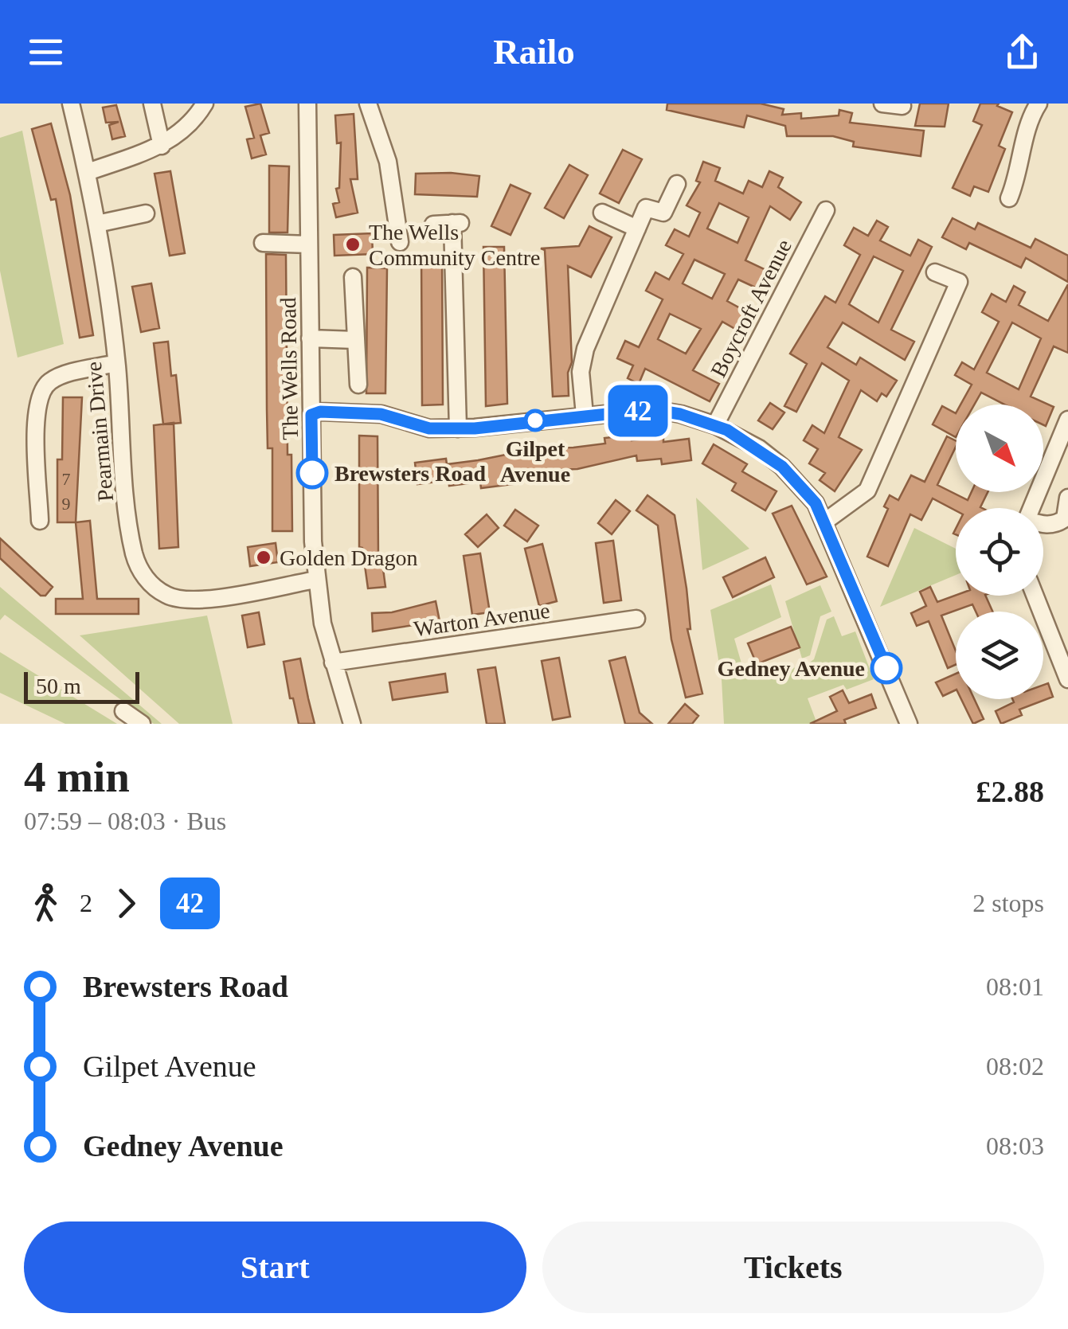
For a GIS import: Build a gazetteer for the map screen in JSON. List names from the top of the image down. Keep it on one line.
{"streets":{"street":["Boycroft Avenue","The Wells Road","Pearmain Drive","Warton Avenue"]},"crossings":[["The Wells Road","Pearmain Drive"],["The Wells Road","Warton Avenue"]],"places":["The Wells Community Centre","Gilpet Avenue","Brewsters Road","Golden Dragon","Gedney Avenue"],"lines":["bus line 42"],"house_numbers":["7","9"],"scale_bar":"50 m","north":"bottom right","page":{"header":"Railo","on_map":"42","scale":"50 m","heading":["4 min","07:59 – 08:03 · Bus","£2.88"],"legs":["2","42","2 stops"],"list":[{"name":"Brewsters Road","value":"08:01"},{"name":"Gilpet Avenue","value":"08:02"},{"name":"Gedney Avenue","value":"08:03"}],"buttons":["Start","Tickets"]}}
